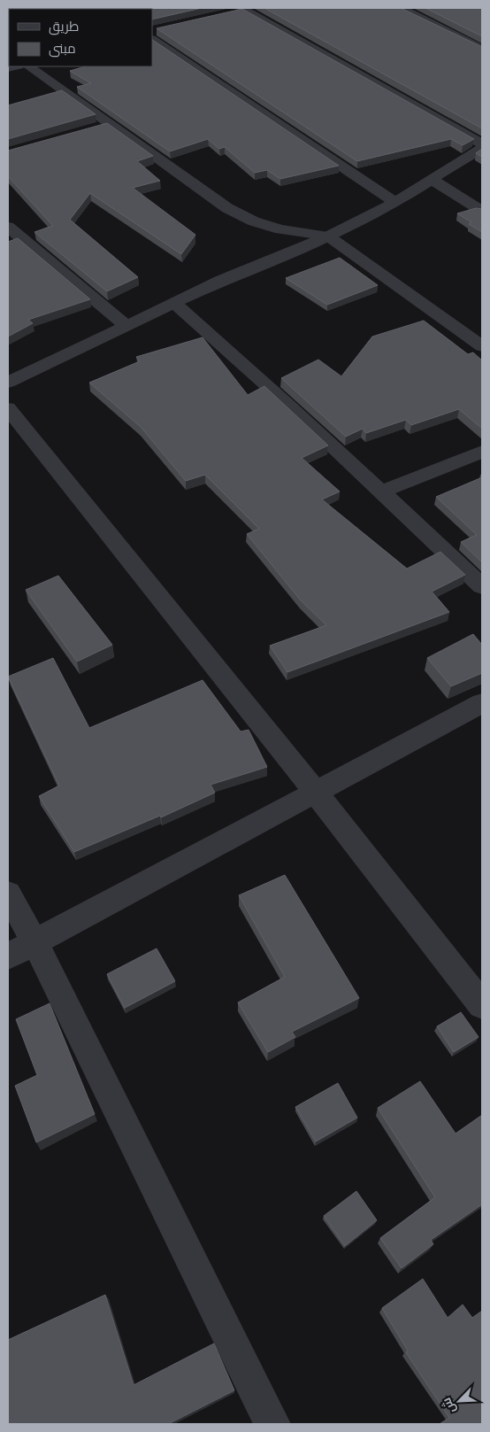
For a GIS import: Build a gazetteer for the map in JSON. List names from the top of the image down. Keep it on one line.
{"legend":["طريق","مبنى"],"north":"bottom left"}
